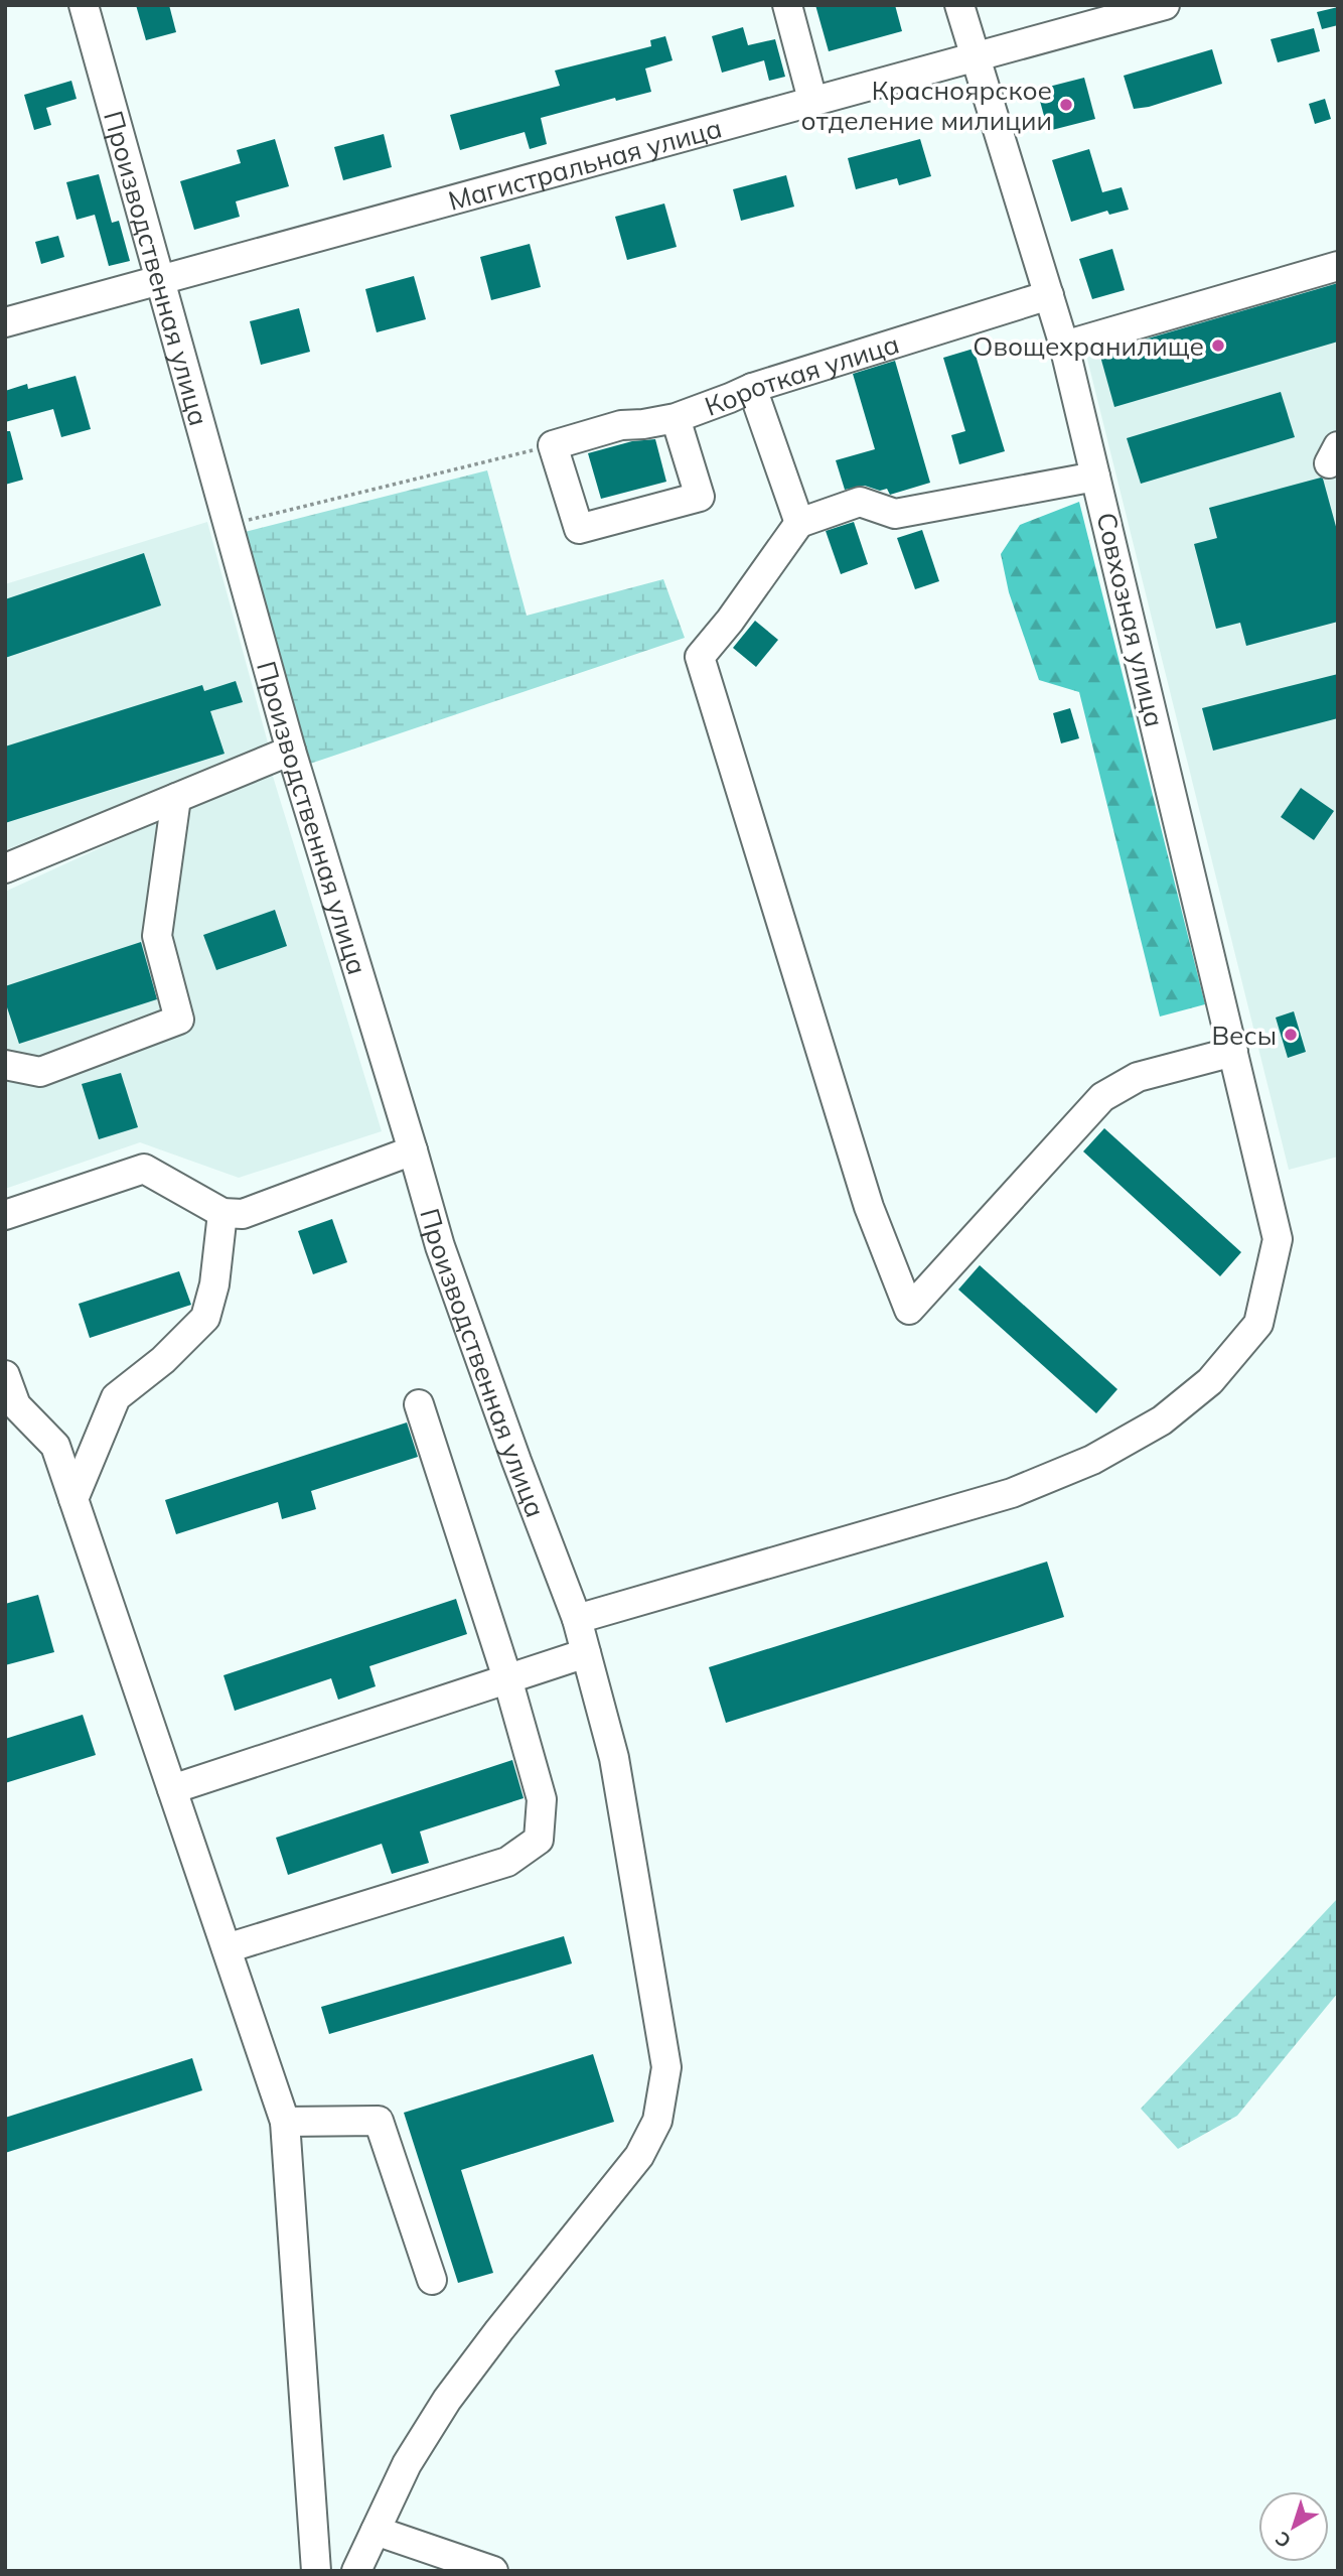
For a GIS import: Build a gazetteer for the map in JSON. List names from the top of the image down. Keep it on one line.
{"streets":{"street":["Магистральная улица","Производственная улица","Короткая улица","Совхозная улица"]},"crossings":[["Магистральная улица","Производственная улица"],["Магистральная улица","Совхозная улица"],["Производственная улица","Совхозная улица"],["Короткая улица","Совхозная улица"]],"places":["Красноярское отделение милиции","Овощехранилище","Весы"],"north":"bottom left"}
